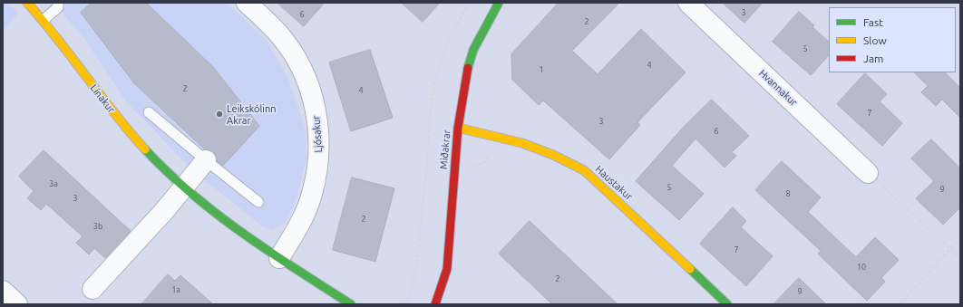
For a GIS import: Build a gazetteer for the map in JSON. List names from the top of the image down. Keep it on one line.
{"streets":{"street":["Hvannakur","Línakur","Ljósakur","Miðakrar","Haustakur"]},"crossings":[["Línakur","Ljósakur"],["Miðakrar","Haustakur"]],"places":["Leikskólinn Akrar"],"house_numbers":["3","6","2","5","4","1","2","4","7","3","6","3a","5","9","8","3","2","3b","7","10","2","1a","9"],"legend":["Fast","Slow","Jam"]}
